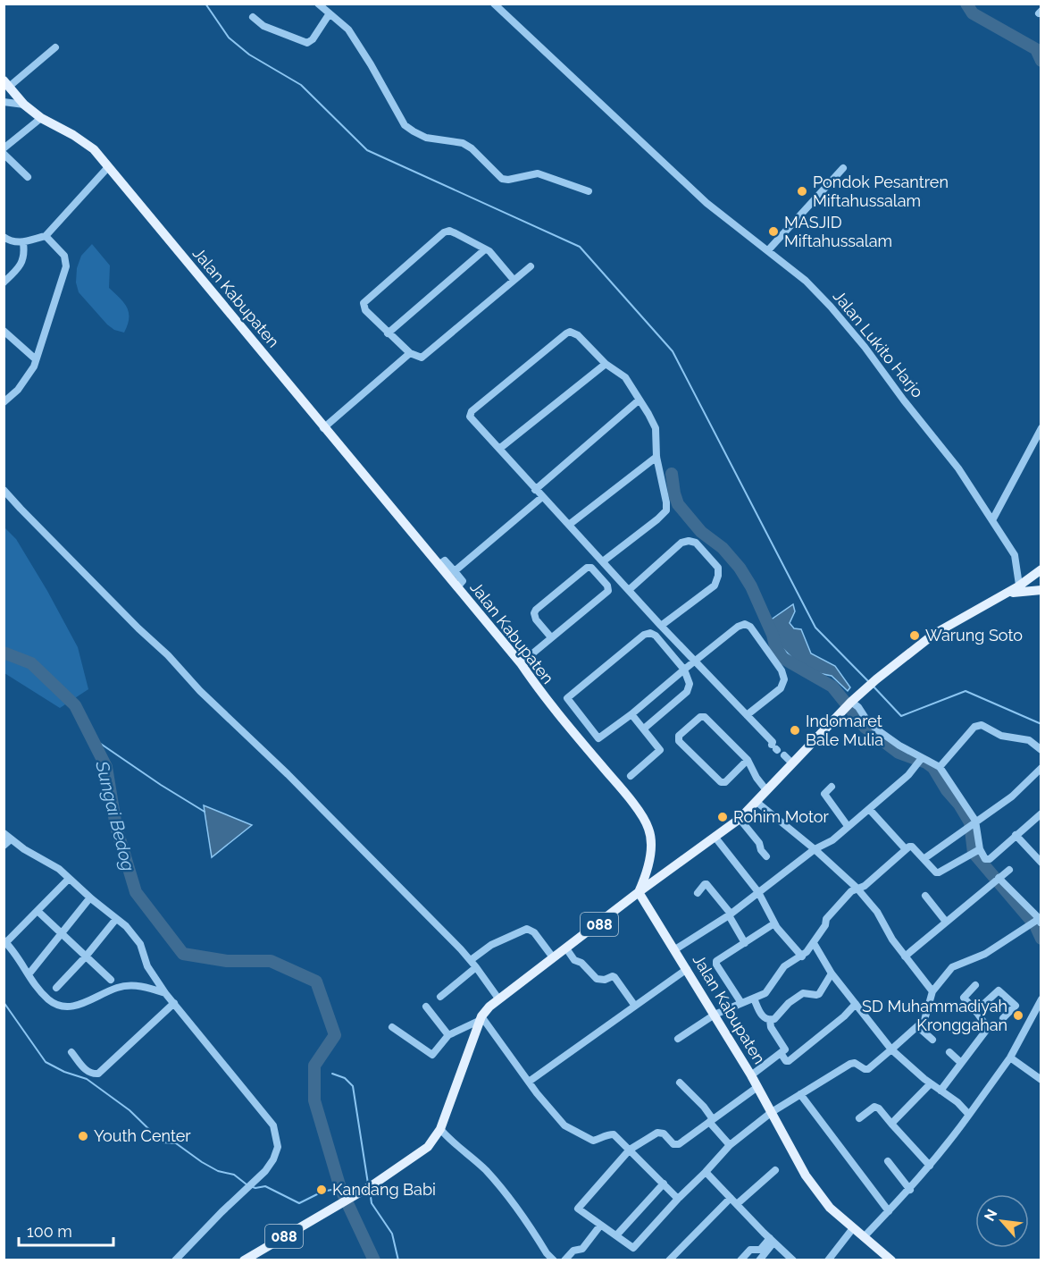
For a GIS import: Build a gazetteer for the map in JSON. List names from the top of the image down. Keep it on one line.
{"streets":{"main road":["Jalan Kabupaten","088"],"street":["Jalan Lukito Harjo"]},"crossings":[["Jalan Kabupaten","088"],["Jalan Lukito Harjo","088"]],"water":["Sungai Bedog"],"places":["Pondok Pesantren Miftahussalam","MASJID Miftahussalam","Warung Soto","Indomaret Bale Mulia","Rohim Motor","SD Muhammadiyah Kronggahan","Youth Center","Kandang Babi"],"scale_bar":"100 m","north":"top left"}
